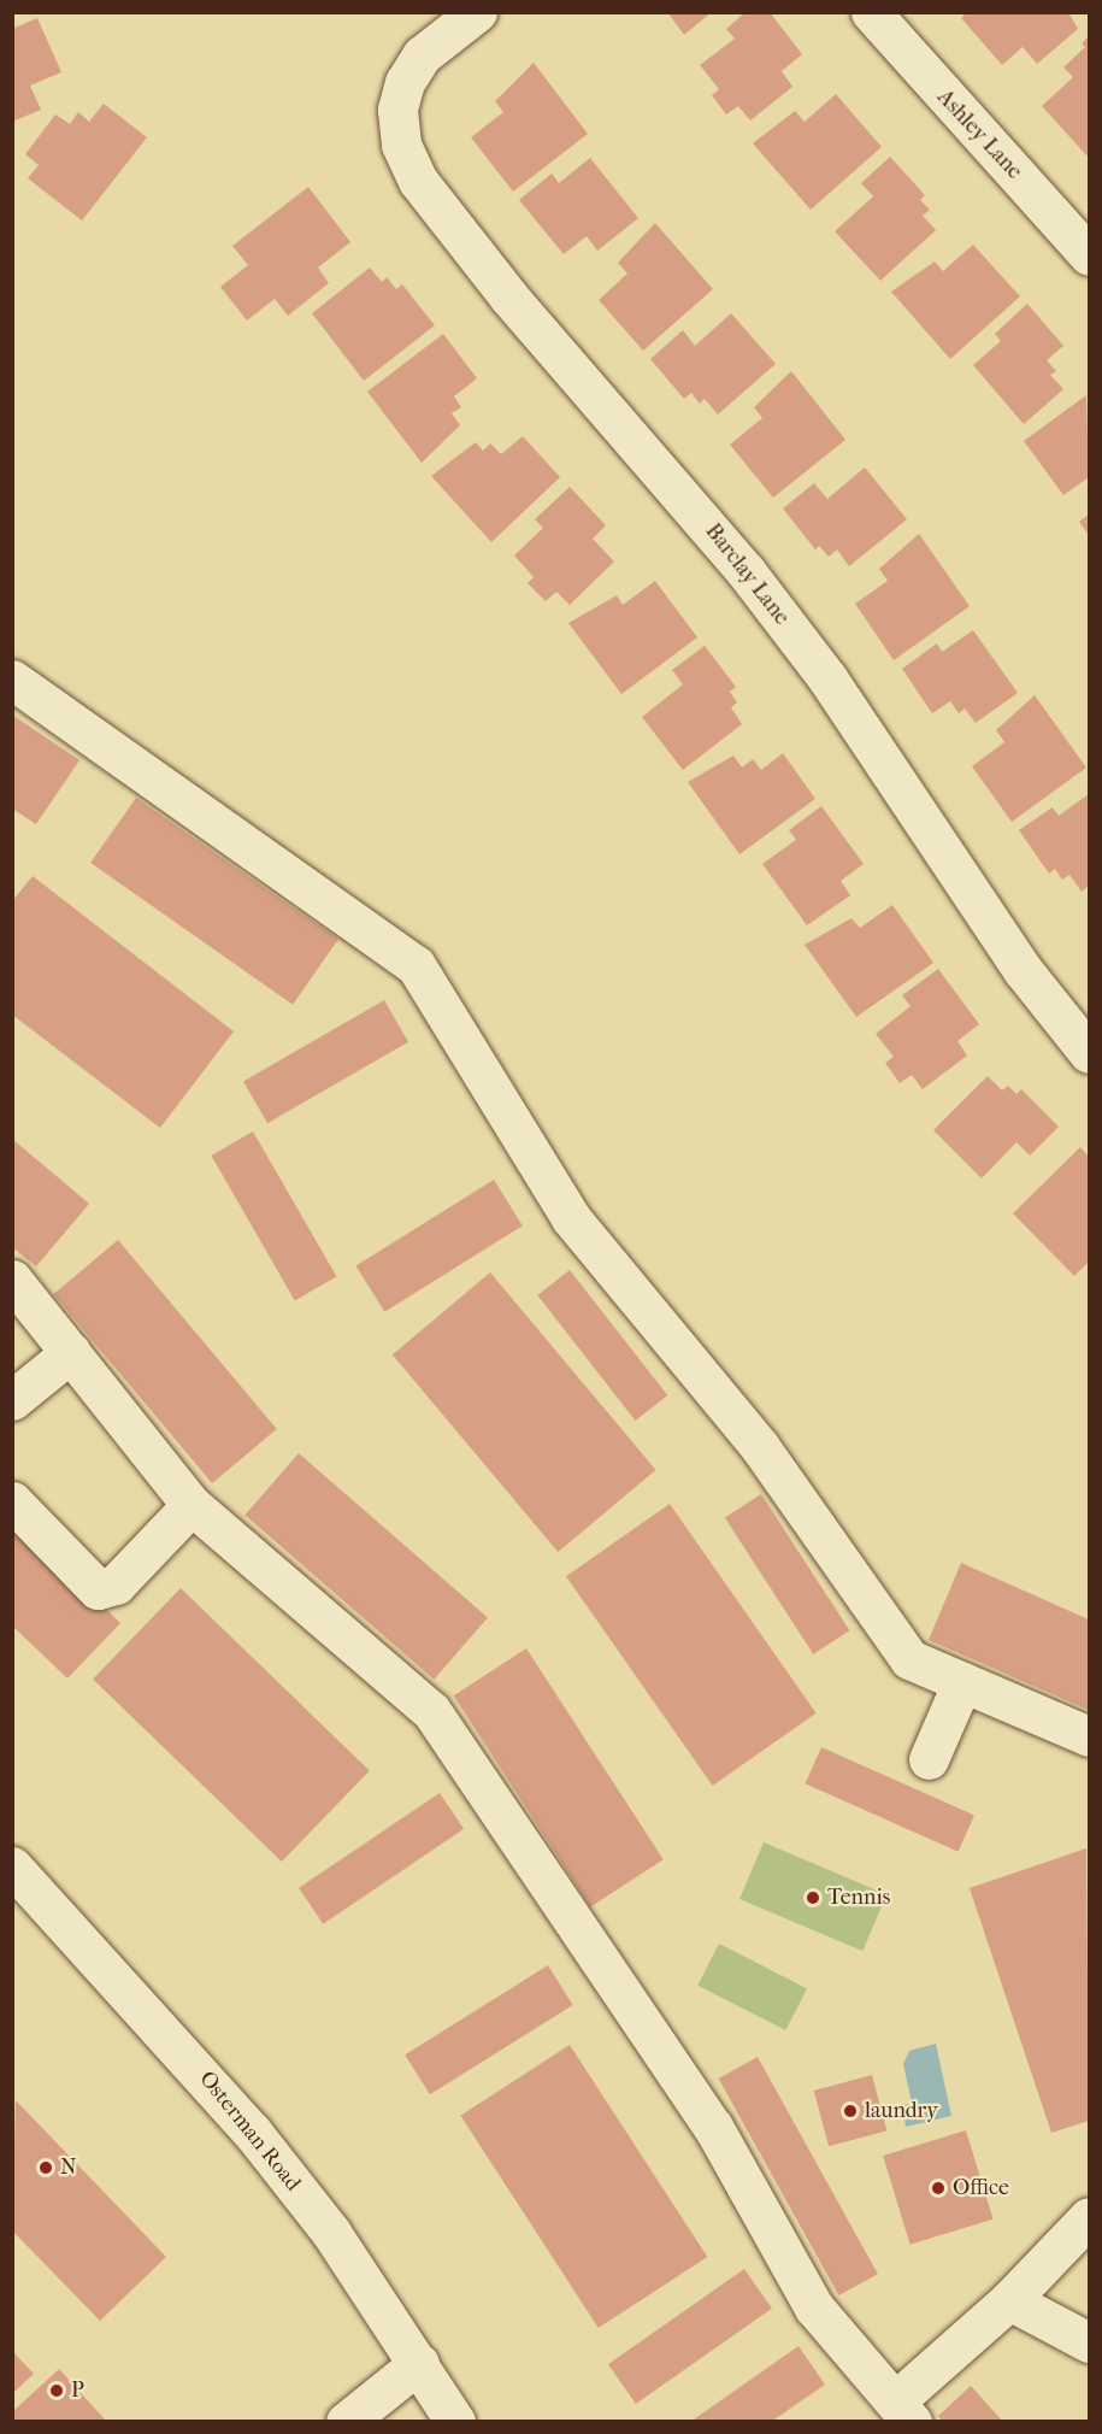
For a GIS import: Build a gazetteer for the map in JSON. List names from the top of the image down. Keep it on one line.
{"streets":{"street":["Ashley Lane","Barclay Lane","Osterman Road"]},"places":["Tennis","laundry","N","Office","P"]}
